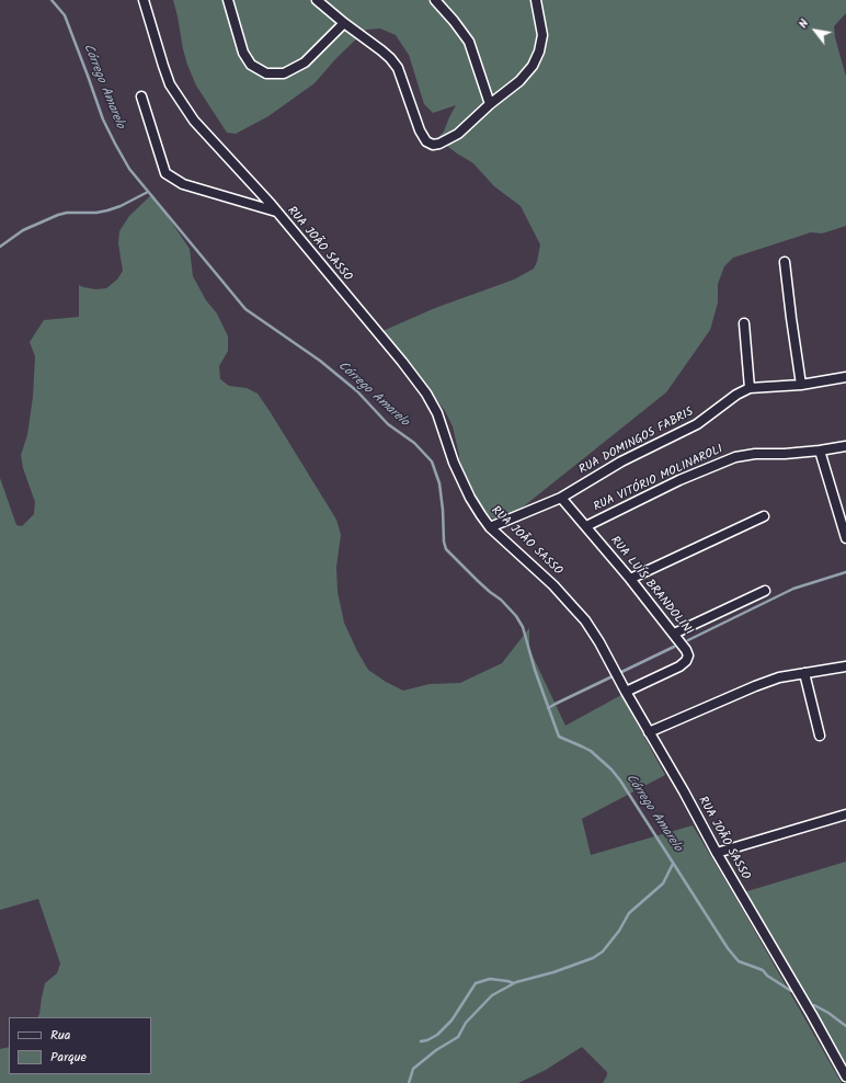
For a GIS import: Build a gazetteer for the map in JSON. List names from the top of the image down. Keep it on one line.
{"streets":{"street":["RUA JOÃO SASSO","RUA DOMINGOS FABRIS","RUA VITÓRIO MOLINAROLI","RUA LUÍS BRANDOLINI"]},"crossings":[["RUA JOÃO SASSO","RUA DOMINGOS FABRIS"],["RUA JOÃO SASSO","RUA LUÍS BRANDOLINI"],["RUA DOMINGOS FABRIS","RUA LUÍS BRANDOLINI"],["RUA VITÓRIO MOLINAROLI","RUA LUÍS BRANDOLINI"]],"water":["Córrego Amarelo"],"legend":["Rua","Parque"],"north":"top left"}
